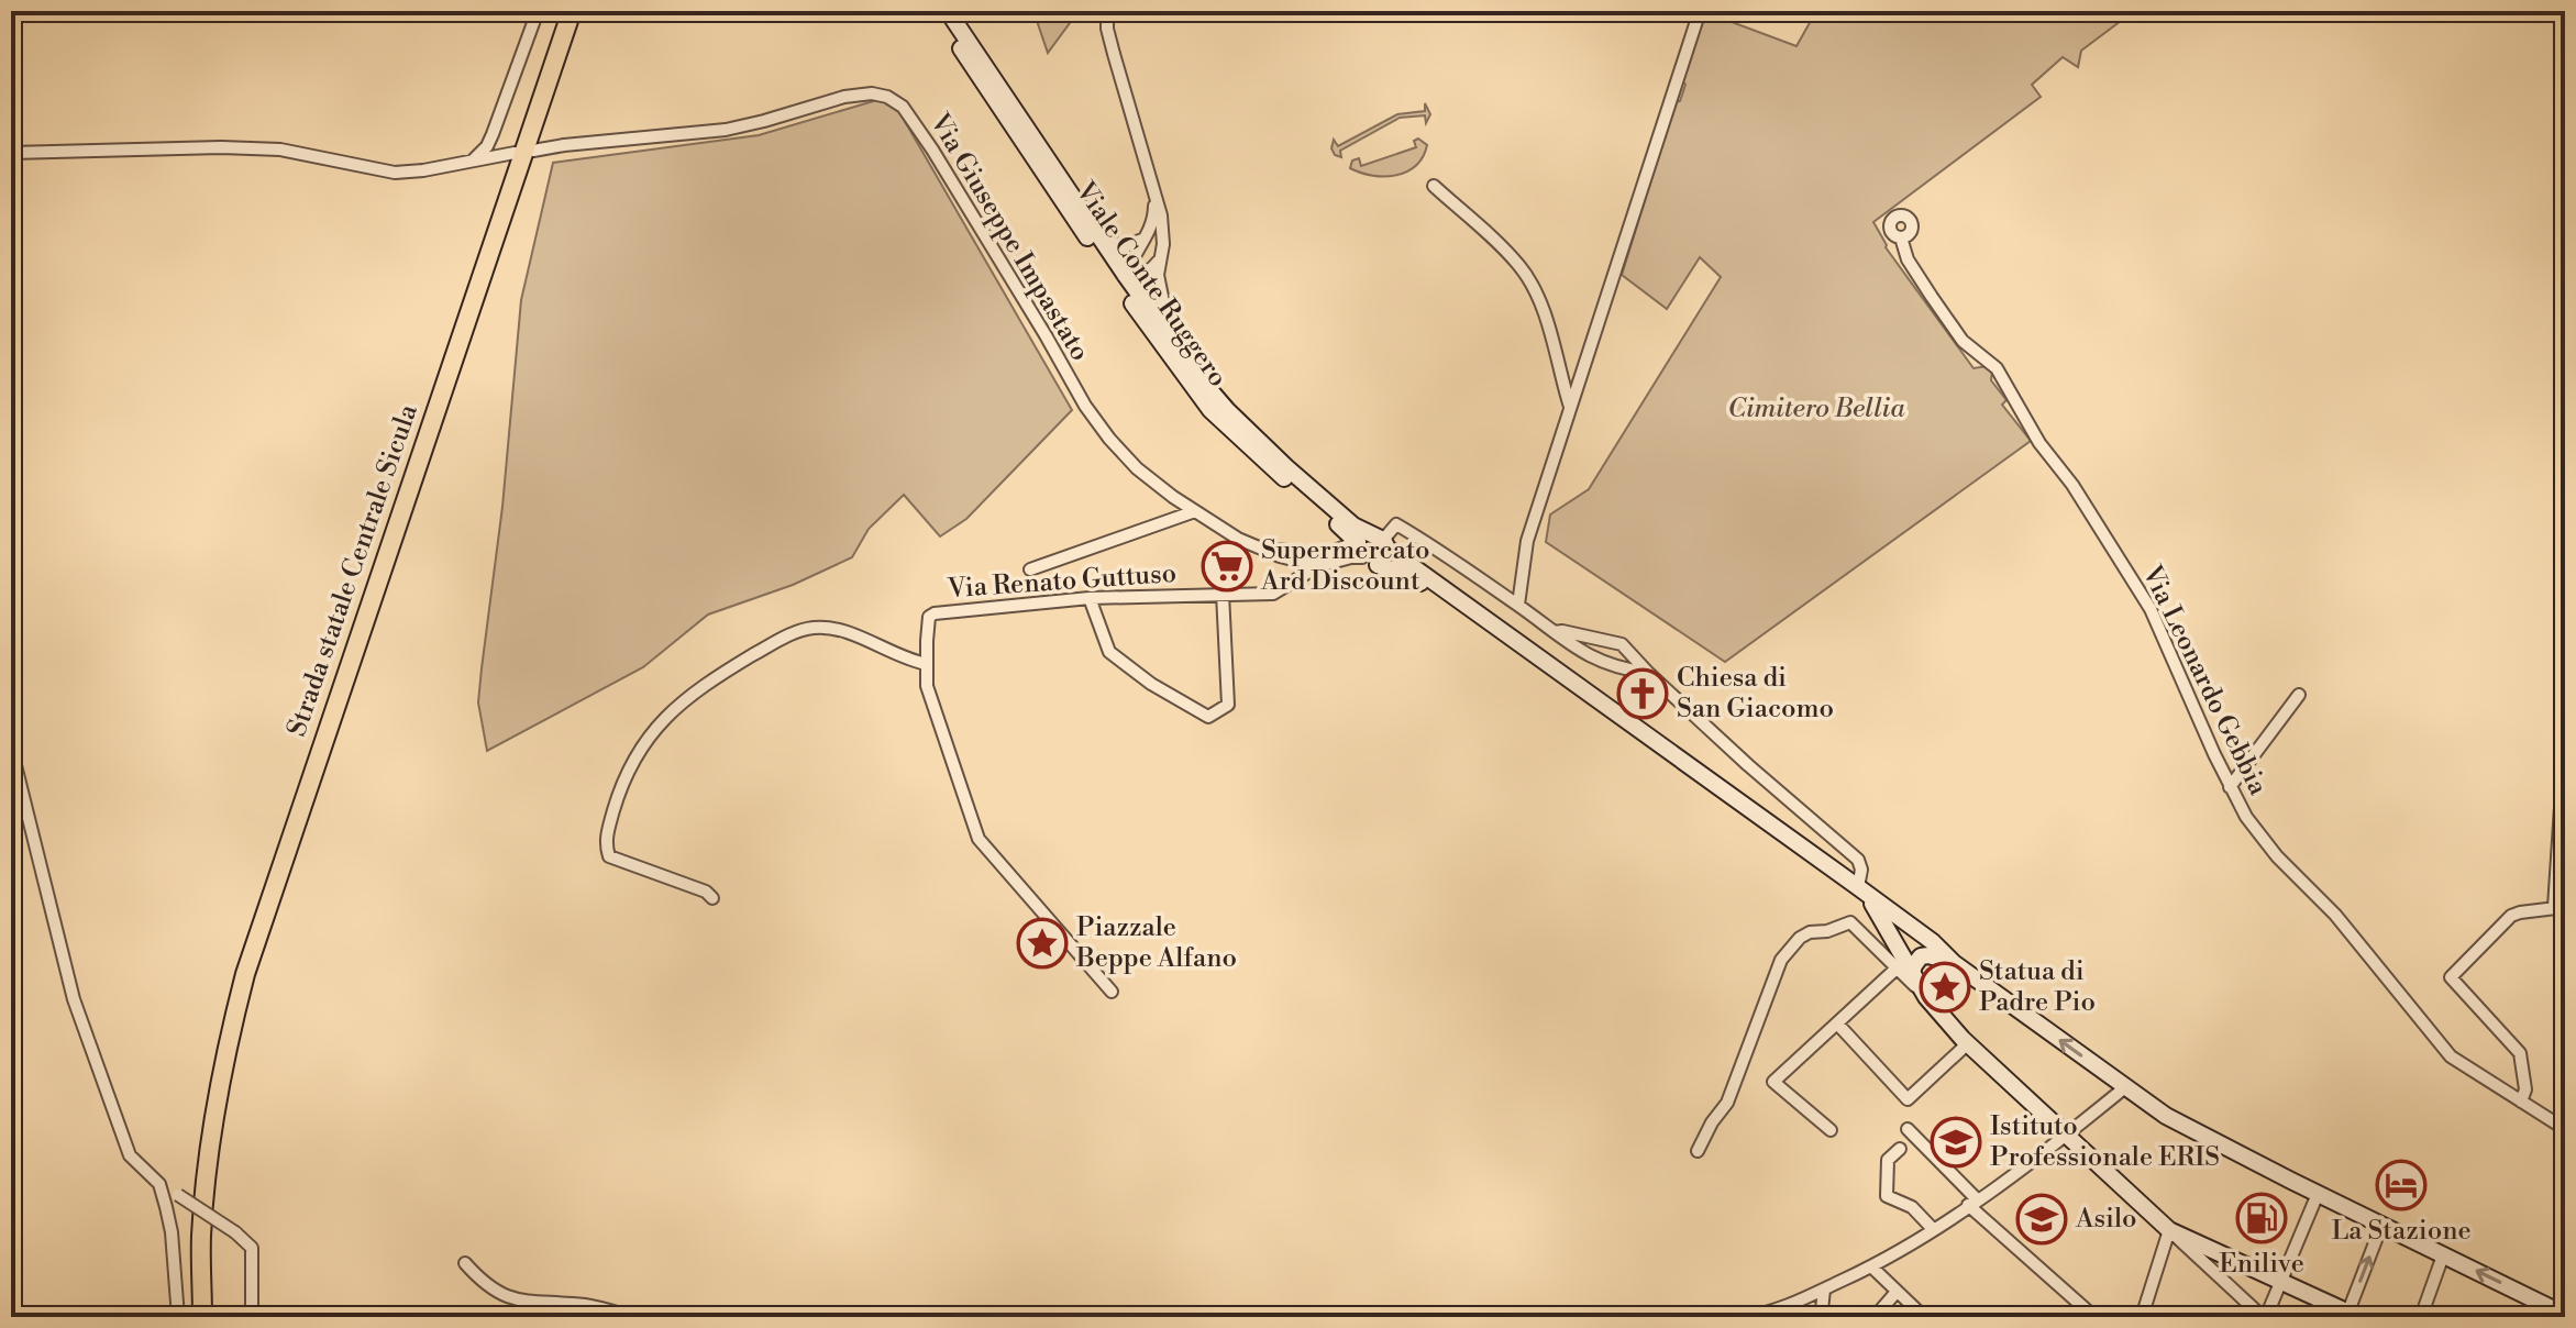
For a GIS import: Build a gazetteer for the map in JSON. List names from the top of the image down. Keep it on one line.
{"streets":{"main road":["Viale Conte Ruggero","Strada statale Centrale Sicula"],"street":["Via Giuseppe Impastato","Via Renato Guttuso","Via Leonardo Gebbia"]},"parks":["Cimitero Bellia"],"places":{"supermarket":["Supermercato Ard Discount"],"church":["Chiesa di San Giacomo"],"place":["Piazzale Beppe Alfano","Statua di Padre Pio"],"school or university":["Istituto Professionale ERIS","Asilo"],"hotel":["La Stazione"],"fuel station":["Enilive"]}}
